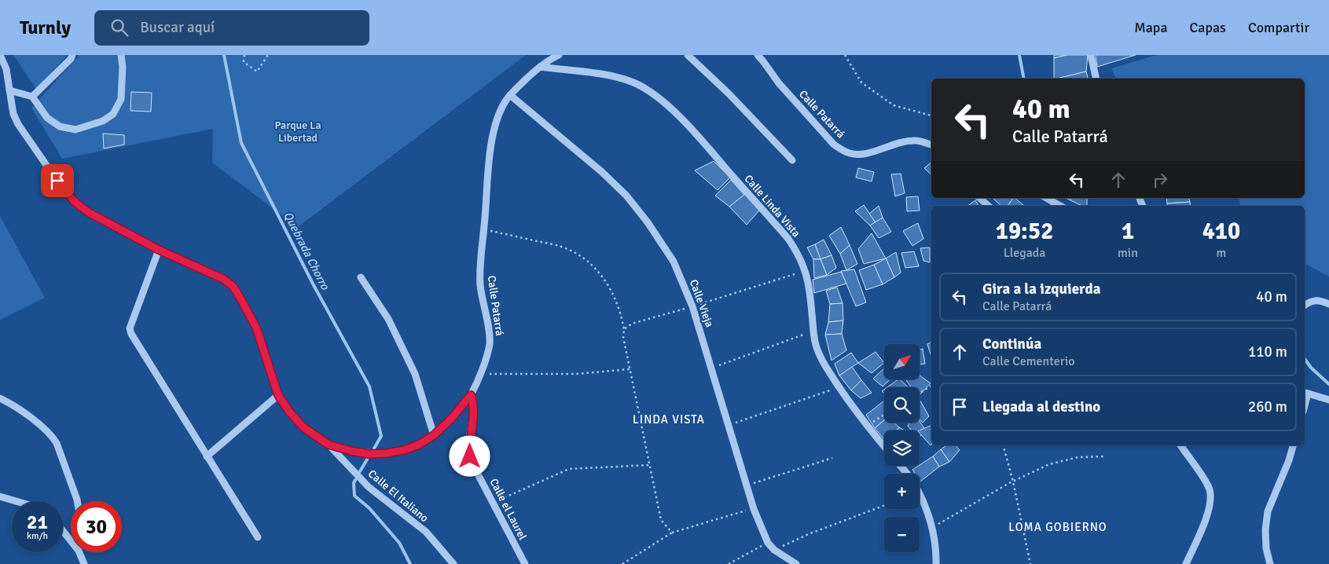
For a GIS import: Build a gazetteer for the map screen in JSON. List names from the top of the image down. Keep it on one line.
{"streets":{"street":["Calle Patarrá","Calle Linda Vista","Calle Vieja","Calle El Italiano","Calle el Laurel"]},"crossings":[["Calle Patarrá","Calle Linda Vista"],["Calle Patarrá","Calle Vieja"],["Calle Patarrá","Calle El Italiano"],["Calle Patarrá","Calle el Laurel"]],"districts":["LINDA VISTA","LOMA GOBIERNO"],"water":["Quebrada Chorro"],"parks":["Parque La Libertad"],"north":"top right","page":{"header":"Turnly","search":"Buscar aquí","nav":["Mapa","Capas","Compartir"],"turn":["40 m","Calle Patarrá"],"eta":["19:52","Llegada","1","min","410","m"],"list":[{"name":"Gira a la izquierda","note":"Calle Patarrá","value":"40 m"},{"name":"Continúa","note":"Calle Cementerio","value":"110 m"},{"name":"Llegada al destino","value":"260 m"}],"map_buttons":["+","−"],"speed":"21 km/h","limit":"30"}}
